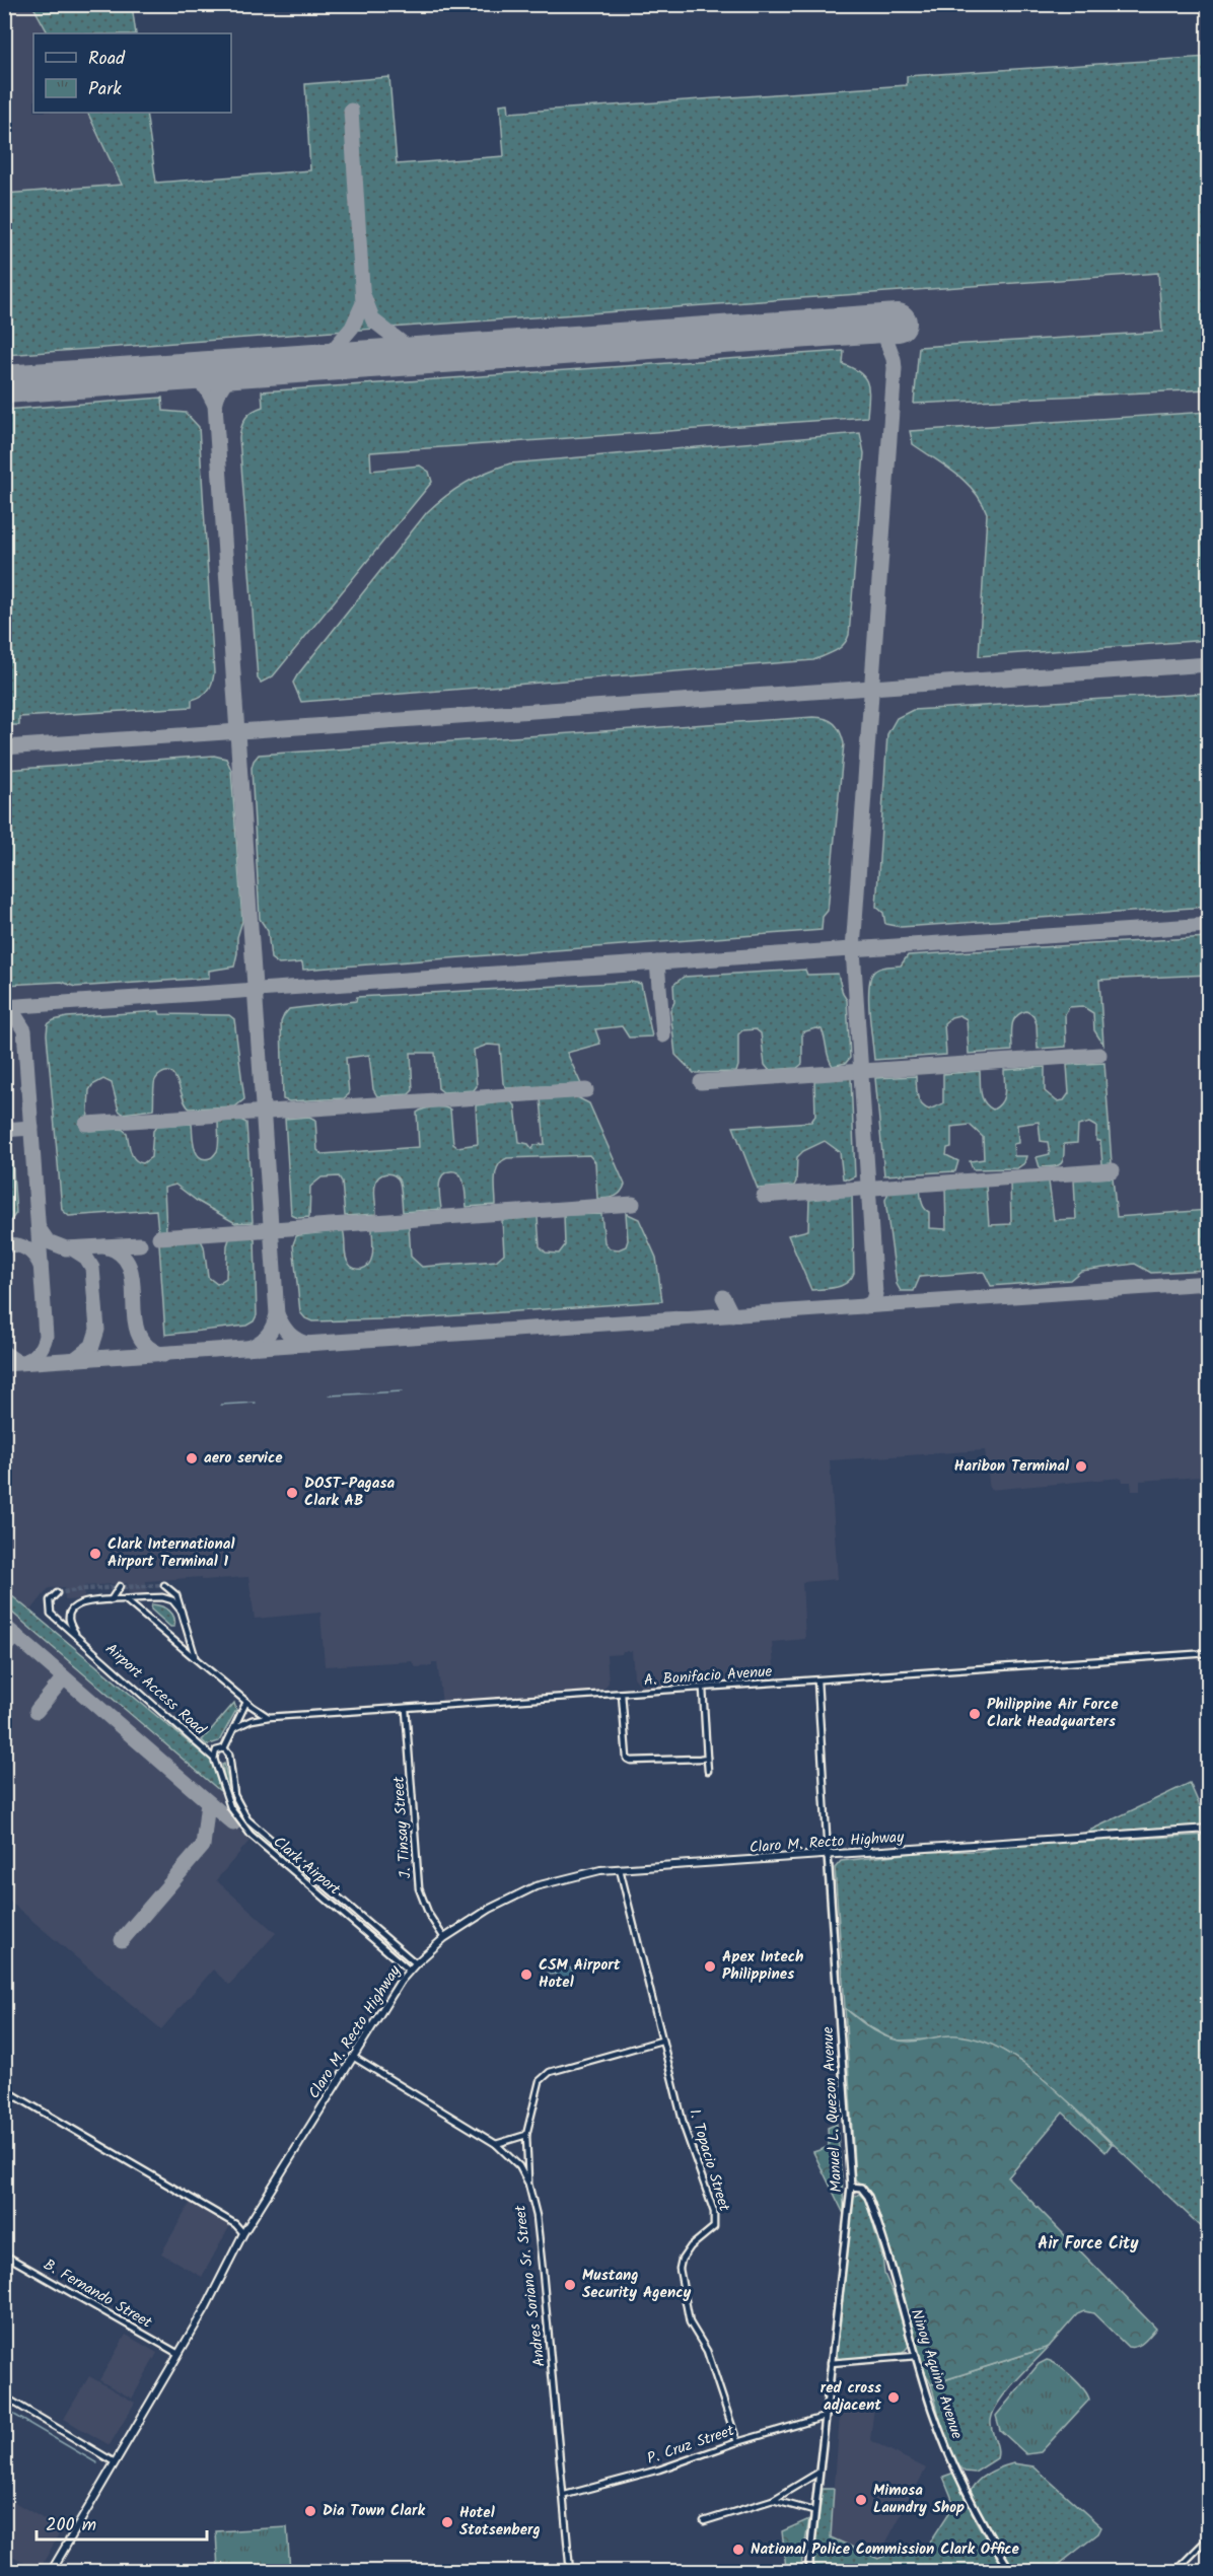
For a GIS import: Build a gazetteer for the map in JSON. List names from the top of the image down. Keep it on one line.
{"streets":{"main road":["Claro M. Recto Highway"],"street":["A. Bonifacio Avenue","Airport Access Road","J. Tinsay Street","Clark Airport","Manuel L. Quezon Avenue","I. Topacio Street","Andres Soriano Sr. Street","B. Fernando Street","Ninoy Aquino Avenue","P. Cruz Street"]},"crossings":[["A. Bonifacio Avenue","J. Tinsay Street"],["A. Bonifacio Avenue","Manuel L. Quezon Avenue"],["Airport Access Road","Clark Airport"],["J. Tinsay Street","Claro M. Recto Highway"],["Claro M. Recto Highway","Clark Airport"],["Claro M. Recto Highway","Manuel L. Quezon Avenue"],["Claro M. Recto Highway","I. Topacio Street"],["Claro M. Recto Highway","Andres Soriano Sr. Street"],["Claro M. Recto Highway","B. Fernando Street"],["Manuel L. Quezon Avenue","Ninoy Aquino Avenue"],["Manuel L. Quezon Avenue","P. Cruz Street"],["I. Topacio Street","P. Cruz Street"],["Andres Soriano Sr. Street","P. Cruz Street"]],"districts":["Air Force City"],"places":["aero service","Haribon Terminal","DOST-Pagasa Clark AB","Clark International Airport Terminal 1","Philippine Air Force Clark Headquarters","Apex Intech Philippines","CSM Airport Hotel","Mustang Security Agency","red cross adjacent","Mimosa Laundry Shop","Dia Town Clark","Hotel Stotsenberg","National Police Commission Clark Office"],"legend":["Road","Park"],"scale_bar":"200 m"}
